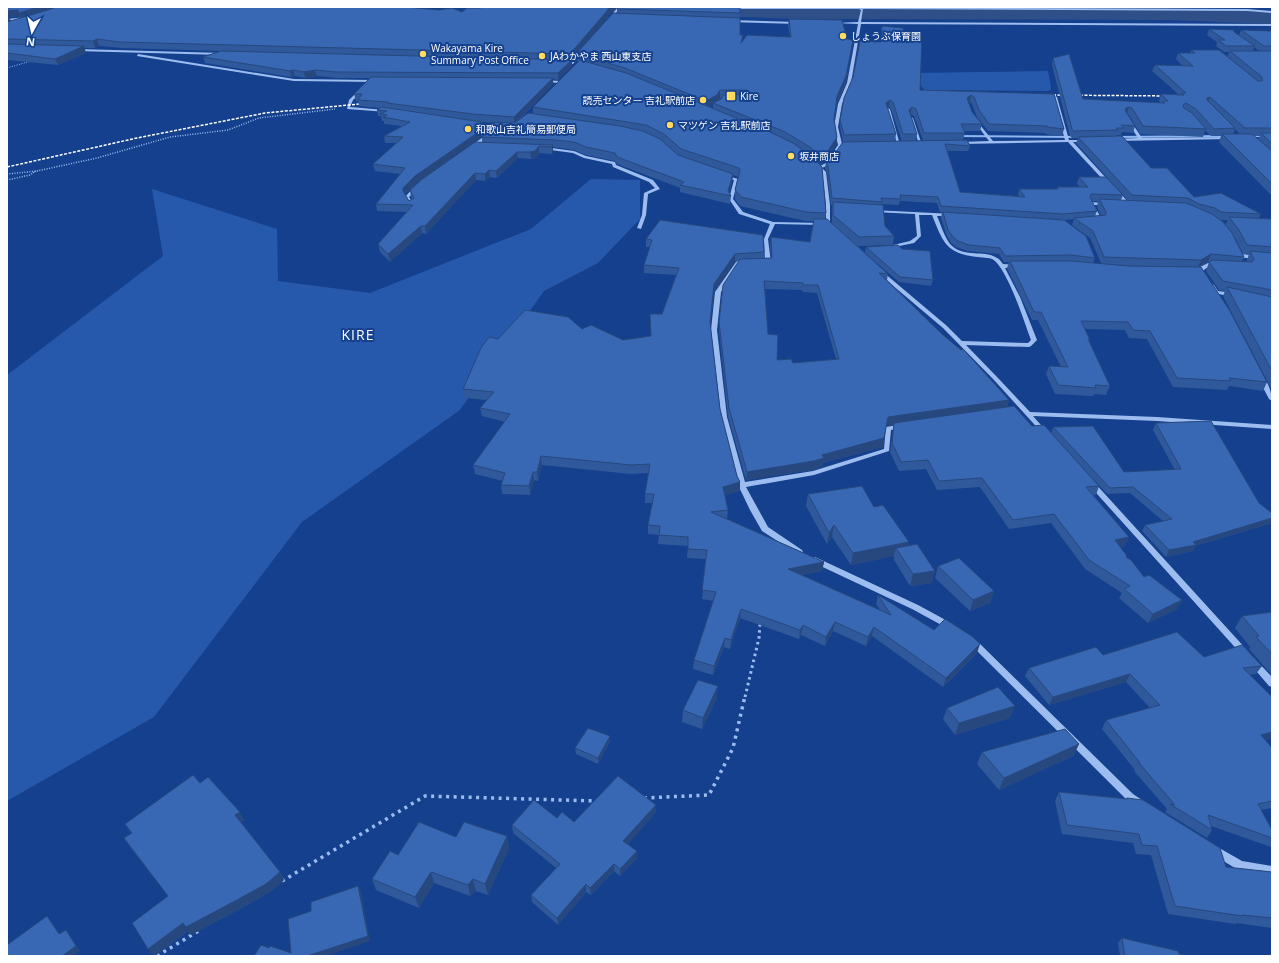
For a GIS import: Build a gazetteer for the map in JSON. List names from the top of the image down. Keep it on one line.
{"districts":["KIRE"],"places":{"other":["しょうぶ保育園","Wakayama Kire Summary Post Office","JAわかやま 西山東支店","読売センター 吉礼駅前店","マツゲン 吉礼駅前店","和歌山吉礼簡易郵便局","坂井商店"],"transit":["Kire"]},"north":"bottom"}
